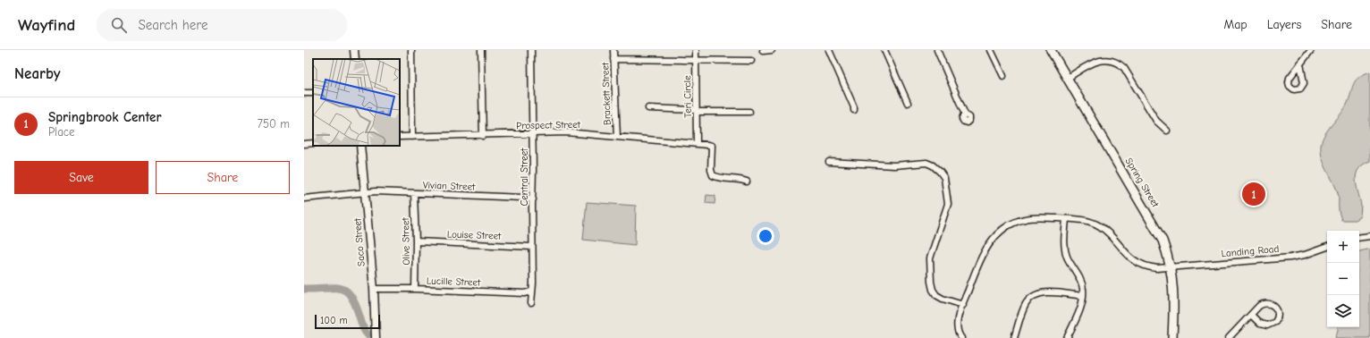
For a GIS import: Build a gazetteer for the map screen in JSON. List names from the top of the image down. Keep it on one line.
{"streets":{"main road":["Spring Street","Saco Street"],"street":["Brackett Street","Teri Circle","Prospect Street","Central Street","Vivian Street","Louise Street","Olive Street","Landing Road","Lucille Street"]},"crossings":[["Brackett Street","Prospect Street"],["Teri Circle","Prospect Street"],["Prospect Street","Central Street"],["Central Street","Vivian Street"],["Central Street","Louise Street"],["Central Street","Lucille Street"],["Spring Street","Landing Road"],["Vivian Street","Olive Street"],["Vivian Street","Saco Street"],["Louise Street","Olive Street"],["Olive Street","Lucille Street"],["Saco Street","Lucille Street"]],"scale_bar":"100 m","page":{"header":"Wayfind","search":"Search here","nav":["Map","Layers","Share"],"heading":"Nearby","list":[{"mark":"1","name":"Springbrook Center","note":"Place","value":"750 m"}],"buttons":["Save","Share"],"pins":"1","map_buttons":["+","−"],"scale":"100 m"}}
